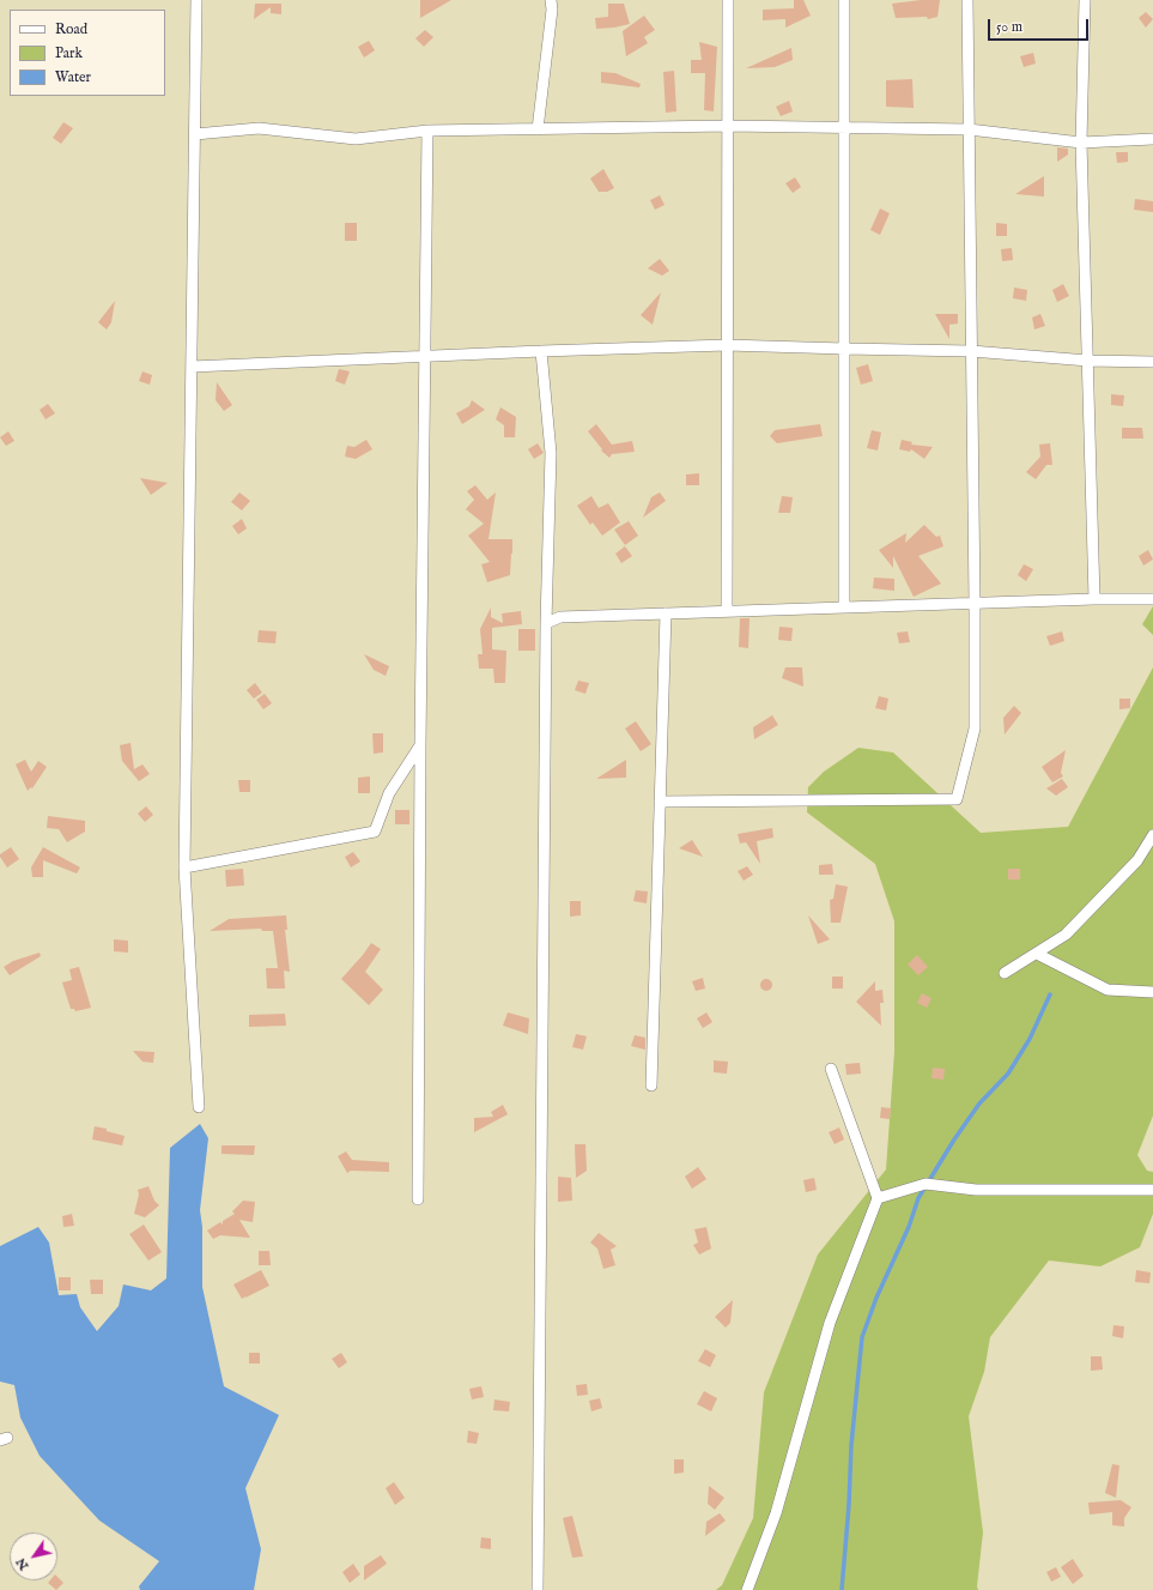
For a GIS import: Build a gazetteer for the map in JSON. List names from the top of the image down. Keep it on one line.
{"legend":["Road","Park","Water"],"scale_bar":"50 m","north":"bottom left"}
